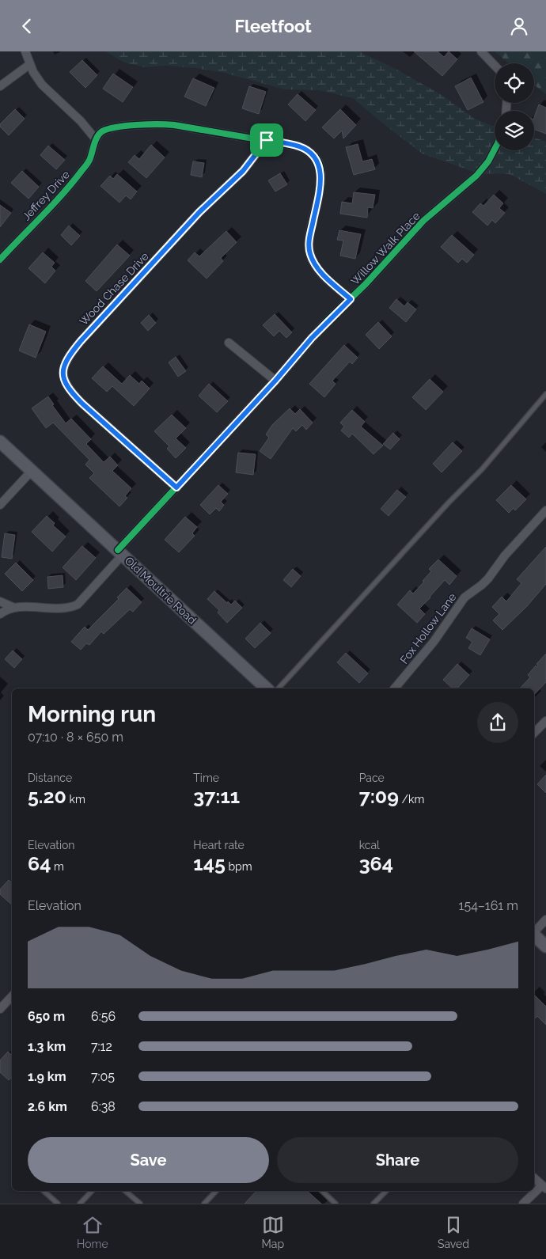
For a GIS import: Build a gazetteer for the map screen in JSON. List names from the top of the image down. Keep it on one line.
{"streets":{"main road":["Old Moultrie Road"],"street":["Jeffrey Drive","Willow Walk Place","Wood Chase Drive","Fox Hollow Lane"]},"crossings":[["Willow Walk Place","Wood Chase Drive"],["Willow Walk Place","Old Moultrie Road"]],"page":{"header":"Fleetfoot","heading":["Morning run","07:10 · 8 × 650 m"],"stats":[["Distance","5.20 km"],["Time","37:11"],["Pace","7:09 /km"],["Elevation","64 m"],["Heart rate","145 bpm"],["kcal","364"]],"chart":["Elevation","154–161 m"],"list":[{"name":"650 m","note":"6:56"},{"name":"1.3 km","note":"7:12"},{"name":"1.9 km","note":"7:05"},{"name":"2.6 km","note":"6:38"}],"buttons":["Save","Share"],"tabs":["Home","Map","Saved"]}}
